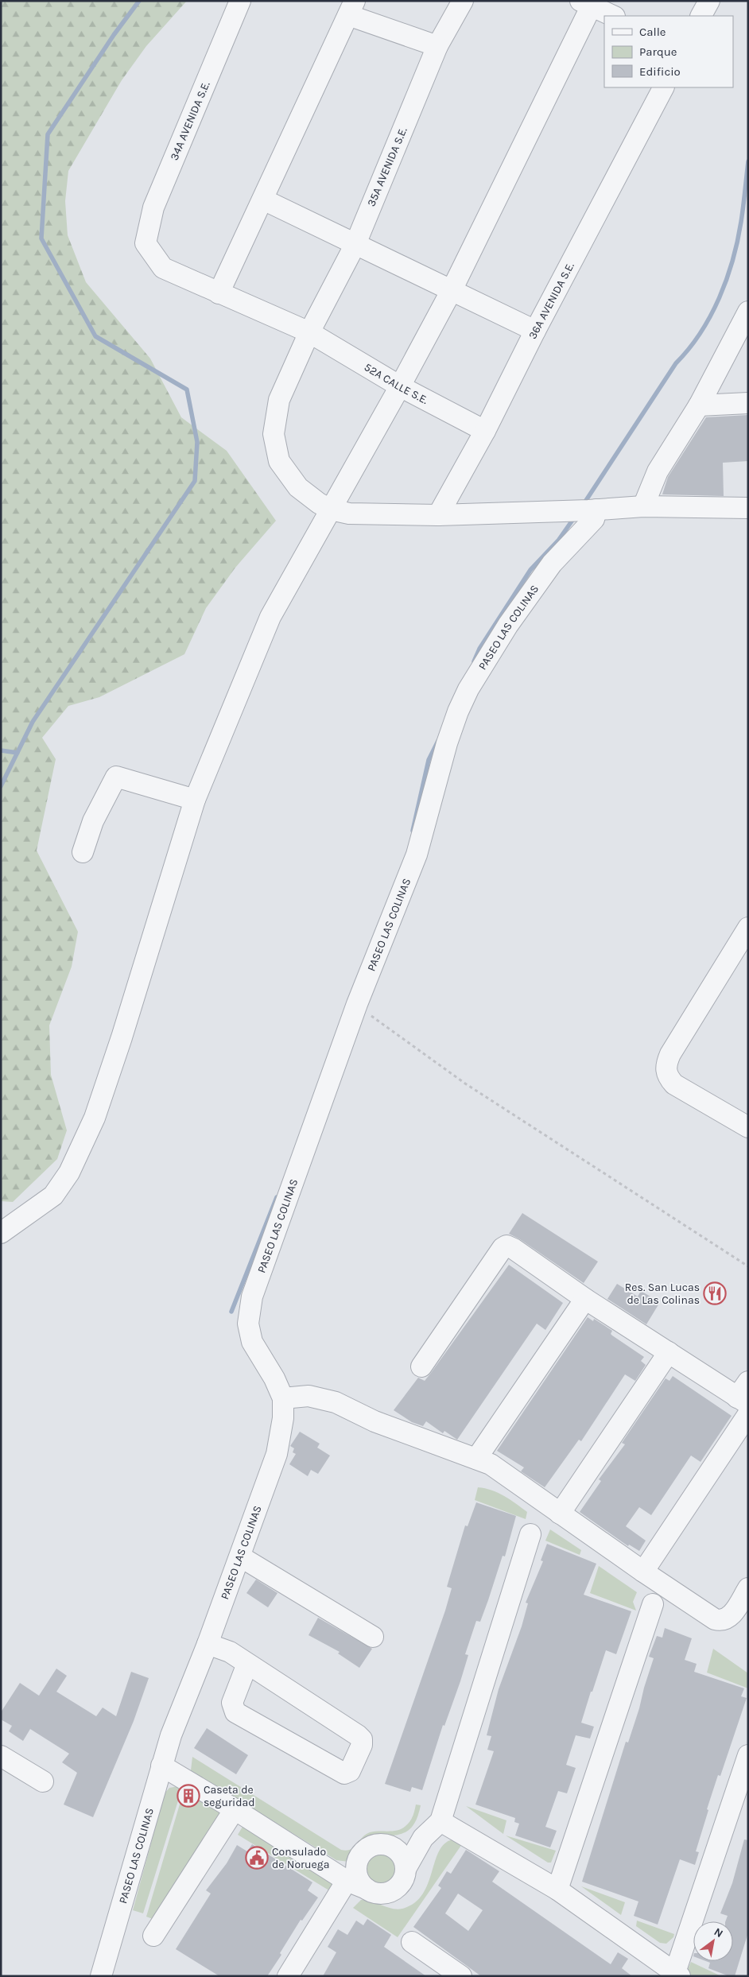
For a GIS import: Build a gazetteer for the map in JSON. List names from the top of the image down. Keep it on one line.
{"streets":{"street":["34A AVENIDA S.E.","35A AVENIDA S.E.","36A AVENIDA S.E.","52A CALLE S.E.","PASEO LAS COLINAS"]},"crossings":[["34A AVENIDA S.E.","52A CALLE S.E."],["35A AVENIDA S.E.","52A CALLE S.E."],["36A AVENIDA S.E.","52A CALLE S.E."]],"places":{"restaurant":["Res. San Lucas de Las Colinas"],"building":["Caseta de seguridad"],"public building":["Consulado de Noruega"]},"legend":["Calle","Parque","Edificio"],"north":"top right"}
